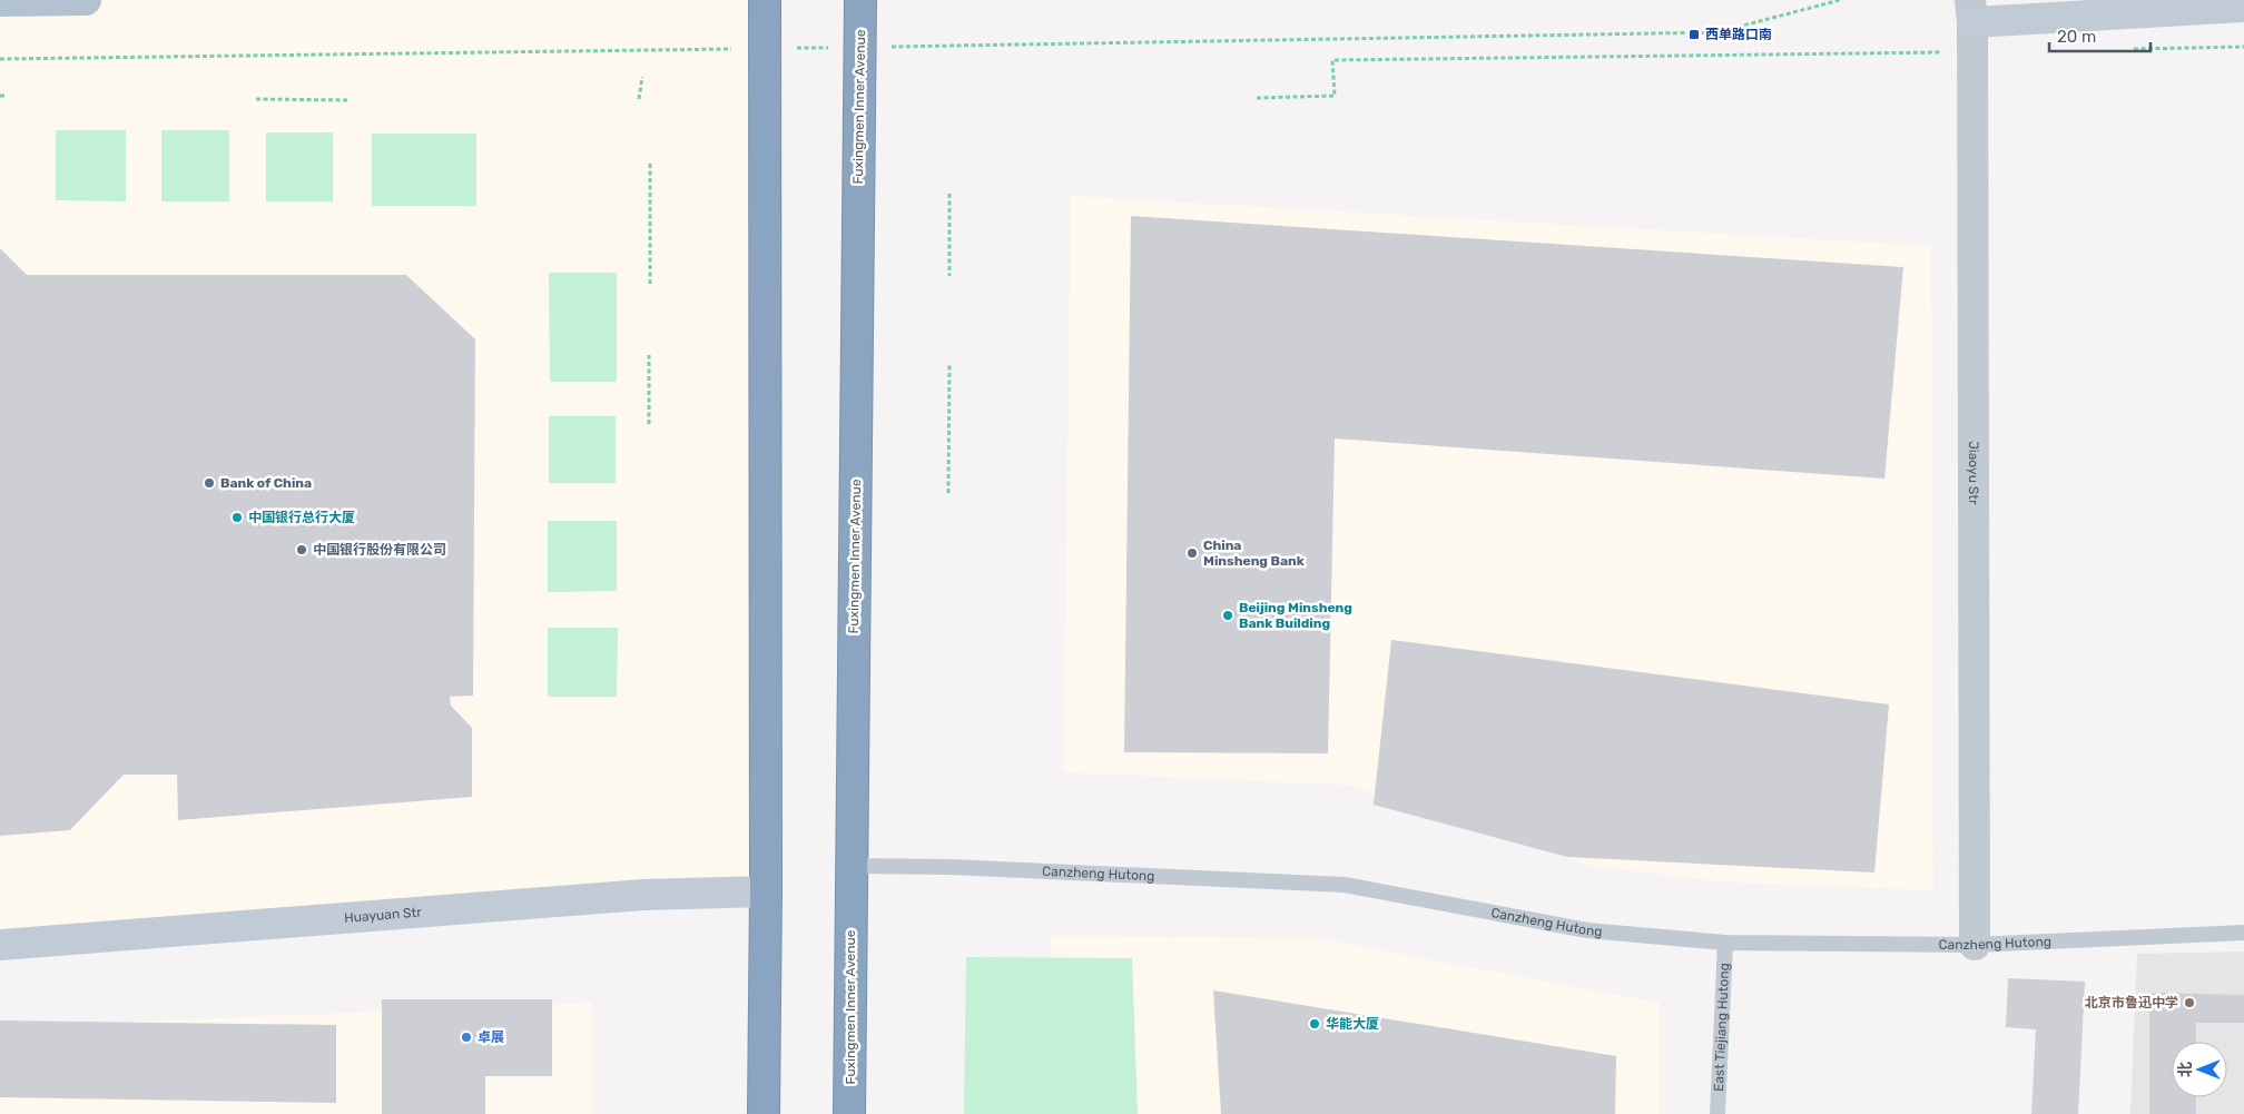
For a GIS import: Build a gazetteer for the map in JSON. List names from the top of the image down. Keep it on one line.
{"streets":{"highway":["Fuxingmen Inner Avenue"],"street":["Jiaoyu Str","Huayuan Str"],"lane":["Canzheng Hutong","East Tiejiang Hutong"]},"crossings":[["Fuxingmen Inner Avenue","Canzheng Hutong"],["Jiaoyu Str","Canzheng Hutong"],["Canzheng Hutong","East Tiejiang Hutong"]],"places":{"transit":["西单路口南"],"other":["Bank of China","中国银行总行大厦","中国银行股份有限公司","China Minsheng Bank","Beijing Minsheng Bank Building","北京市鲁迅中学","华能大厦","卓展"]},"scale_bar":"20 m","north":"left"}
